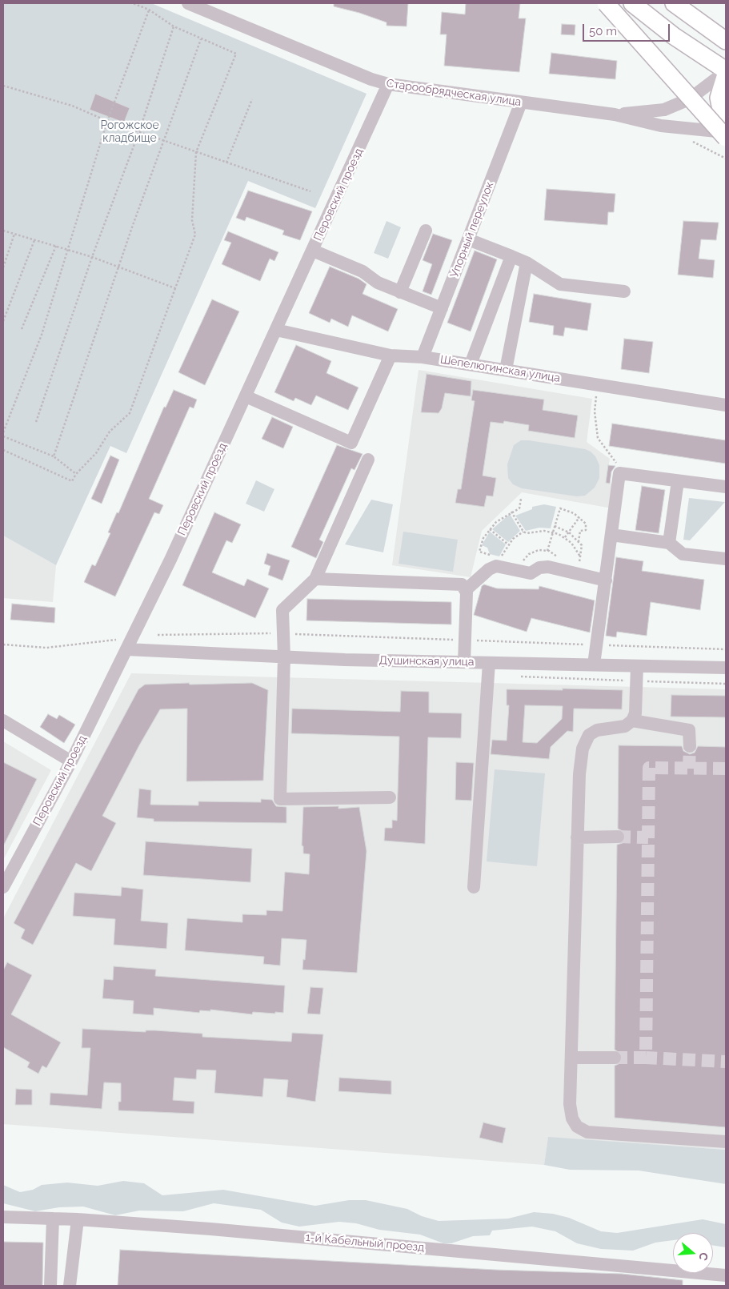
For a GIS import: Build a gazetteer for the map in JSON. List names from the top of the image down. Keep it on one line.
{"streets":{"street":["Старообрядческая улица","Перовский проезд","Упорный переулок","Шепелюгинская улица","Душинская улица","1-й Кабельный проезд"]},"crossings":[["Старообрядческая улица","Перовский проезд"],["Старообрядческая улица","Упорный переулок"],["Перовский проезд","Шепелюгинская улица"],["Перовский проезд","Душинская улица"],["Упорный переулок","Шепелюгинская улица"]],"parks":["Рогожское кладбище"],"scale_bar":"50 m","north":"right"}
